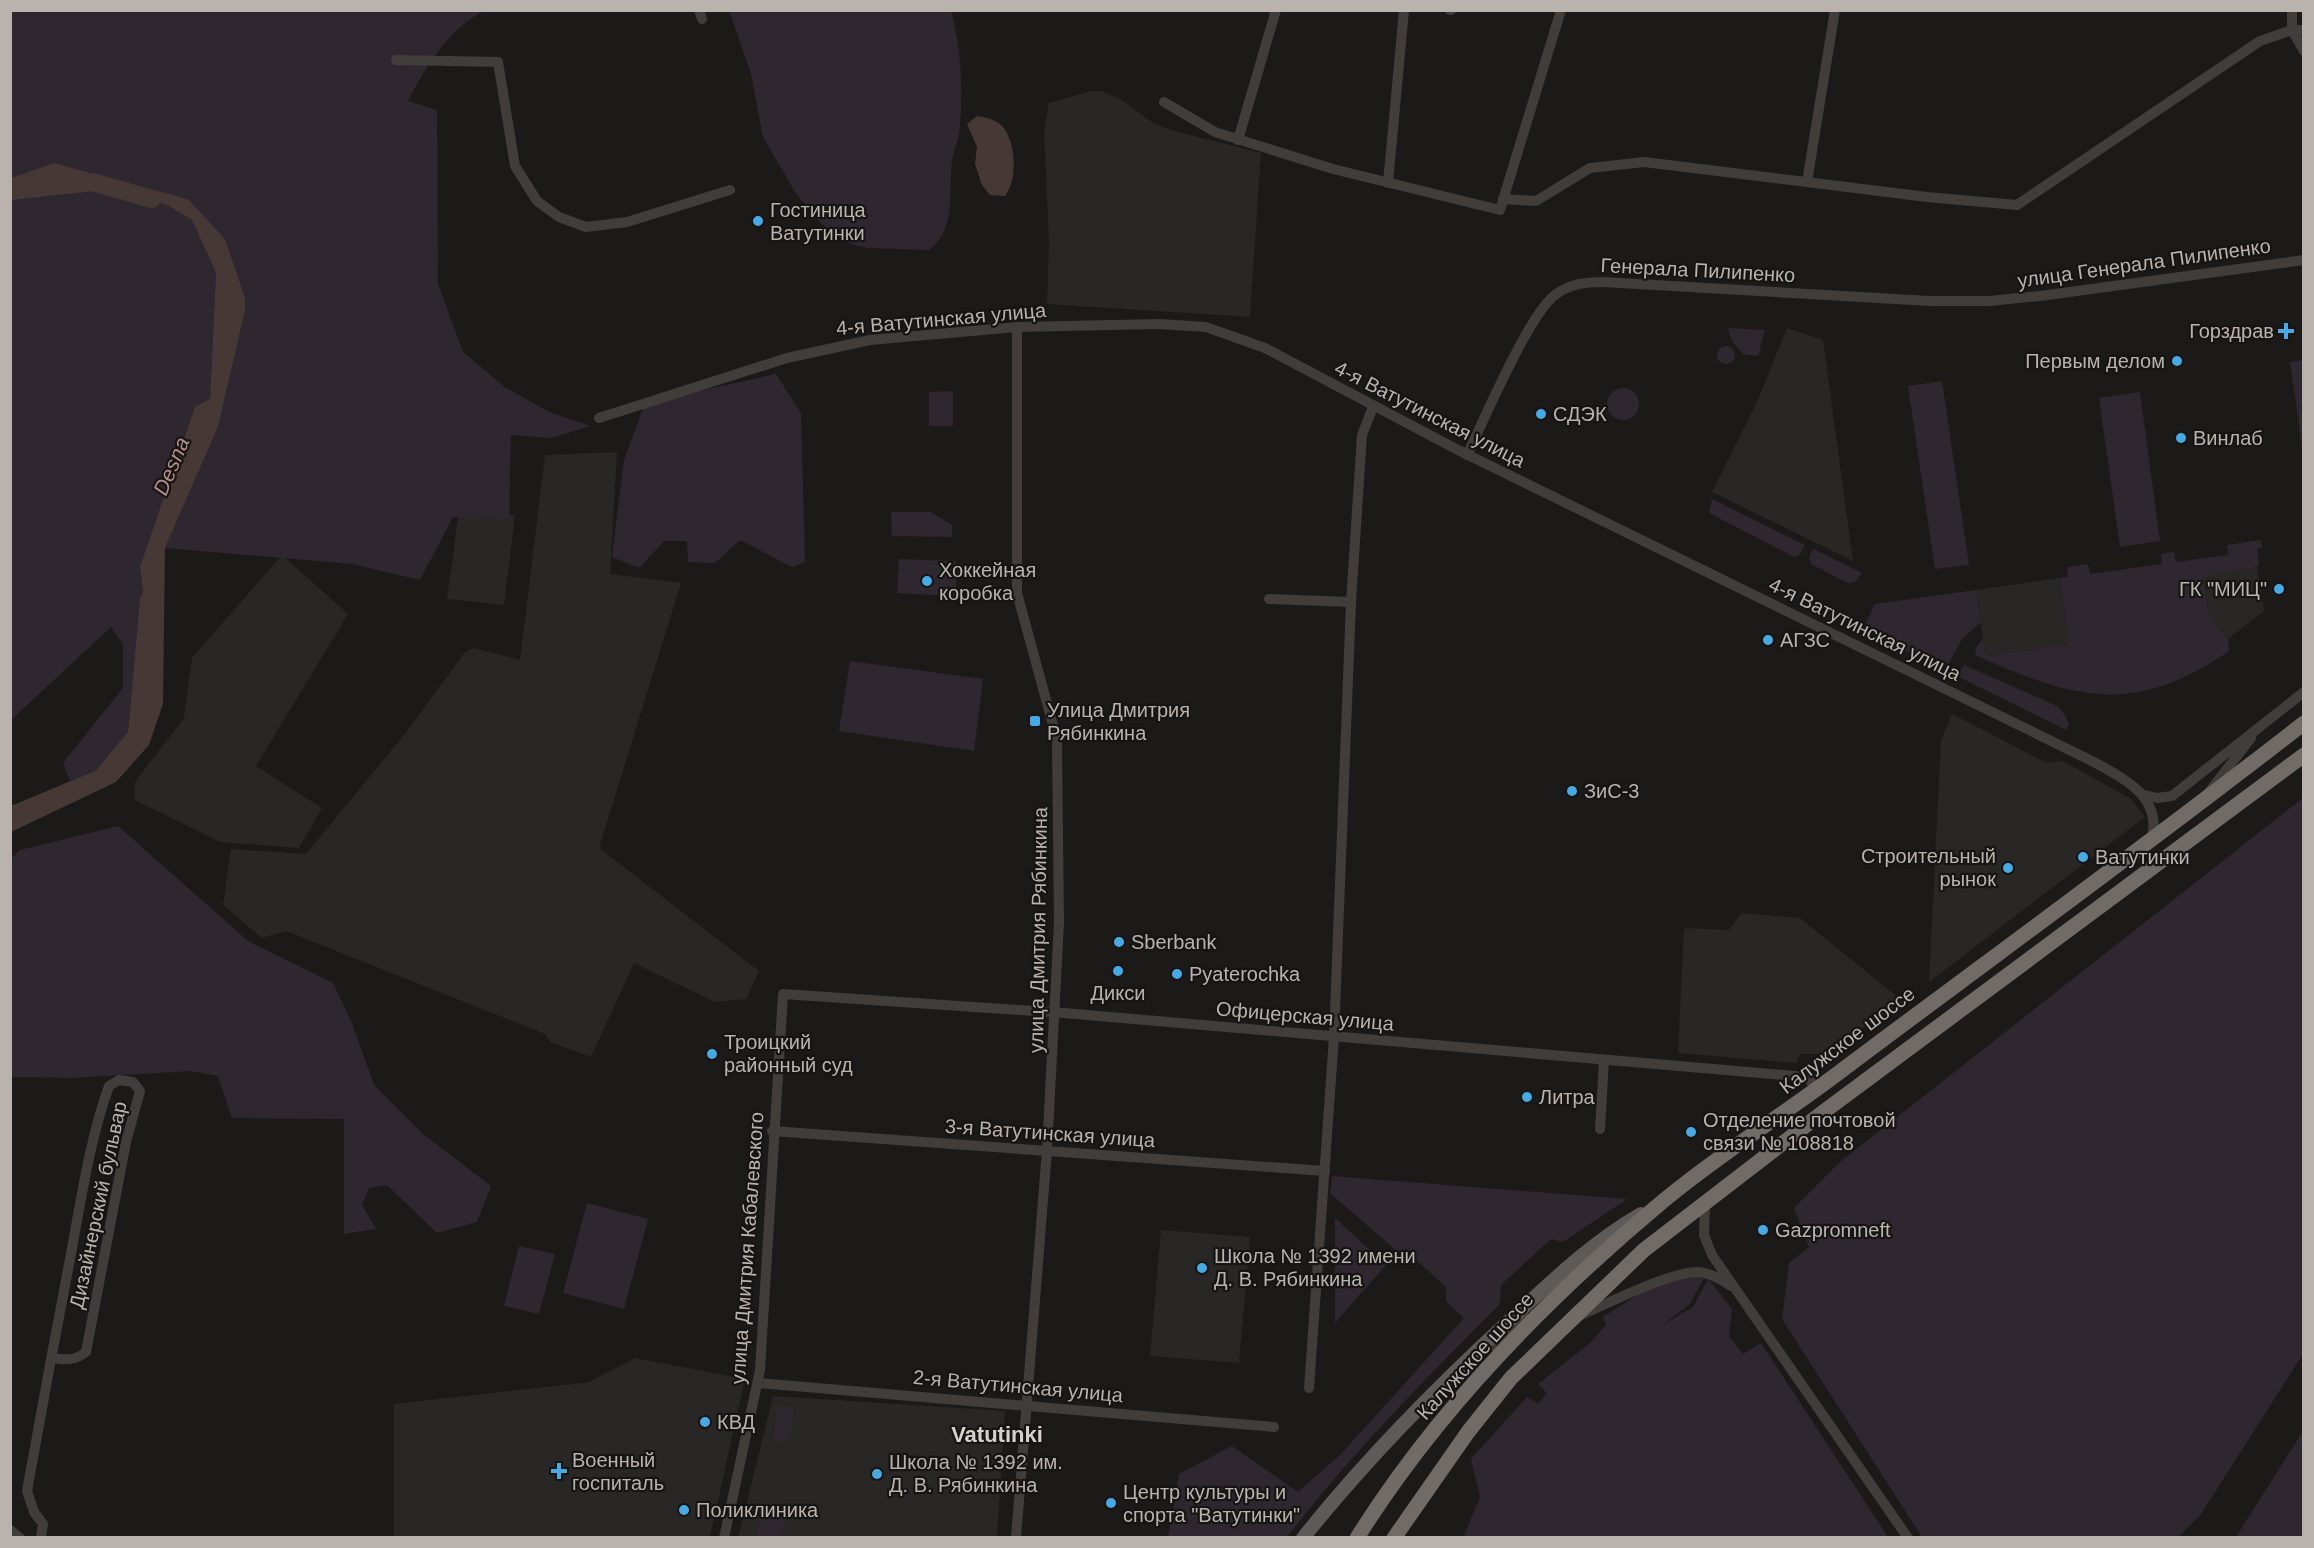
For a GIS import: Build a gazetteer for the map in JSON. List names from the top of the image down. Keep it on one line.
{"streets":{"highway":["Калужское шоссе"],"street":["улица Генерала Пилипенко","Генерала Пилипенко","4-я Ватутинская улица","улица Дмитрия Рябинкина","Офицерская улица","3-я Ватутинская улица","Дизайнерский бульвар","улица Дмитрия Кабалевского","2-я Ватутинская улица"]},"crossings":[["улица Генерала Пилипенко","Генерала Пилипенко"],["Генерала Пилипенко","4-я Ватутинская улица"],["4-я Ватутинская улица","улица Дмитрия Рябинкина"],["улица Дмитрия Рябинкина","Офицерская улица"],["улица Дмитрия Рябинкина","3-я Ватутинская улица"],["улица Дмитрия Рябинкина","2-я Ватутинская улица"],["Офицерская улица","Калужское шоссе"],["Офицерская улица","улица Дмитрия Кабалевского"],["3-я Ватутинская улица","улица Дмитрия Кабалевского"],["улица Дмитрия Кабалевского","2-я Ватутинская улица"]],"districts":["Vatutinki"],"water":["Desna"],"places":{"other":["Гостиница Ватутинки","Первым делом","СДЭК","Винлаб","Хоккейная коробка","ГК \"МИЦ\"","АГЗС","ЗиС-3","Ватутинки","Строительный рынок","Sberbank","Дикси","Pyaterochka","Троицкий районный суд","Литра","Отделение почтовой связи № 108818","Gazpromneft","Школа № 1392 имени Д. В. Рябинкина","КВД","Школа № 1392 им. Д. В. Рябинкина","Центр культуры и спорта \"Ватутинки\"","Поликлиника"],"health":["Горздрав","Военный госпиталь"],"transit":["Улица Дмитрия Рябинкина"]}}
